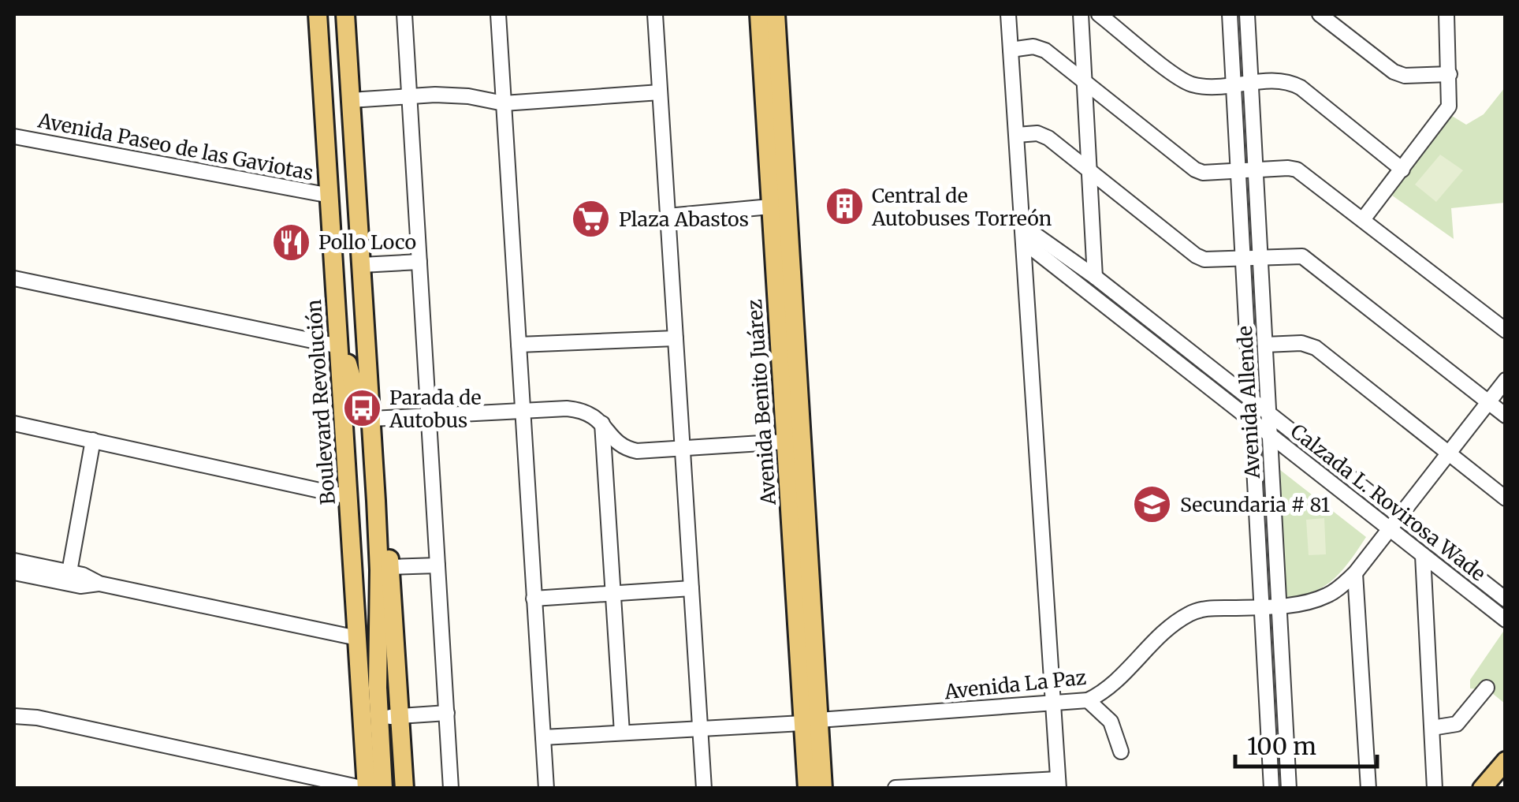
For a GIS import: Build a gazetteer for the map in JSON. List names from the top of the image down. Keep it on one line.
{"streets":{"main road":["Boulevard Revolución","Avenida Benito Juárez"],"street":["Avenida Paseo de las Gaviotas","Avenida Allende","Calzada L. Rovirosa Wade","Avenida La Paz"]},"crossings":[["Avenida Paseo de las Gaviotas","Boulevard Revolución"],["Avenida Benito Juárez","Avenida La Paz"],["Avenida Allende","Calzada L. Rovirosa Wade"],["Avenida Allende","Avenida La Paz"],["Calzada L. Rovirosa Wade","Avenida La Paz"]],"places":{"building":["Central de Autobuses Torreón"],"supermarket":["Plaza Abastos"],"restaurant":["Pollo Loco"],"bus stop":["Parada de Autobus"],"school or university":["Secundaria # 81"]},"scale_bar":"100 m"}
